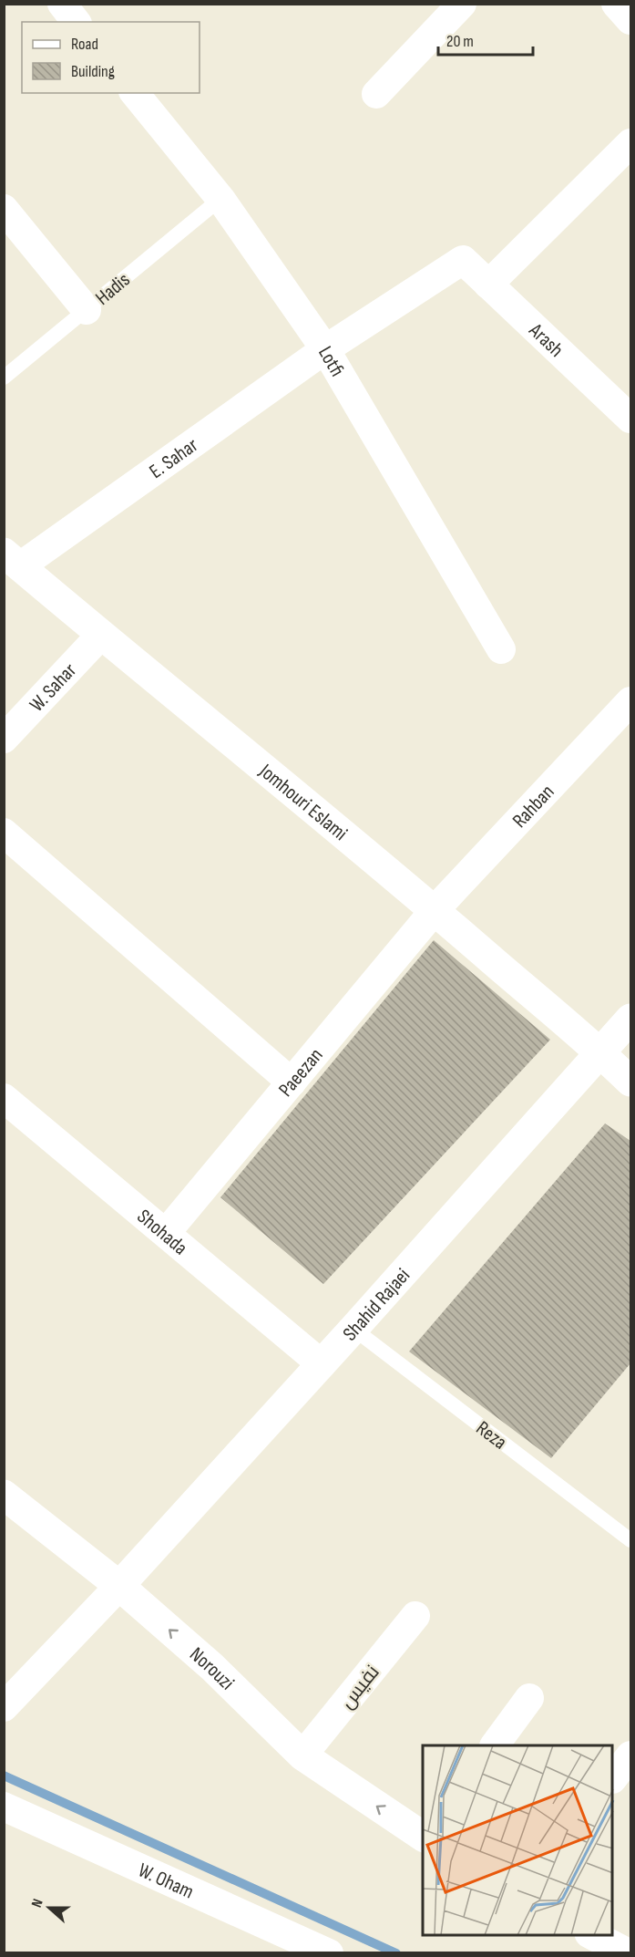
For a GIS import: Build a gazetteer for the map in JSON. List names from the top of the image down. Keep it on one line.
{"streets":{"main road":["Jomhouri Eslami","Shahid Rajaei","Norouzi"],"street":["Arash","Lotfi","E. Sahar","W. Sahar","Rahban","Paeezan","Shohada","نفیس","W. Oham"],"lane":["Hadis","Reza"]},"crossings":[["Hadis","Lotfi"],["Arash","E. Sahar"],["Lotfi","E. Sahar"],["E. Sahar","Jomhouri Eslami"],["W. Sahar","Jomhouri Eslami"],["Jomhouri Eslami","Rahban"],["Jomhouri Eslami","Paeezan"],["Jomhouri Eslami","Shahid Rajaei"],["Rahban","Paeezan"],["Paeezan","Shohada"],["Shohada","Shahid Rajaei"],["Shahid Rajaei","Reza"],["Shahid Rajaei","Norouzi"],["Norouzi","نفیس"]],"one_way":["Norouzi"],"legend":["Road","Building"],"scale_bar":"20 m","north":"left"}
